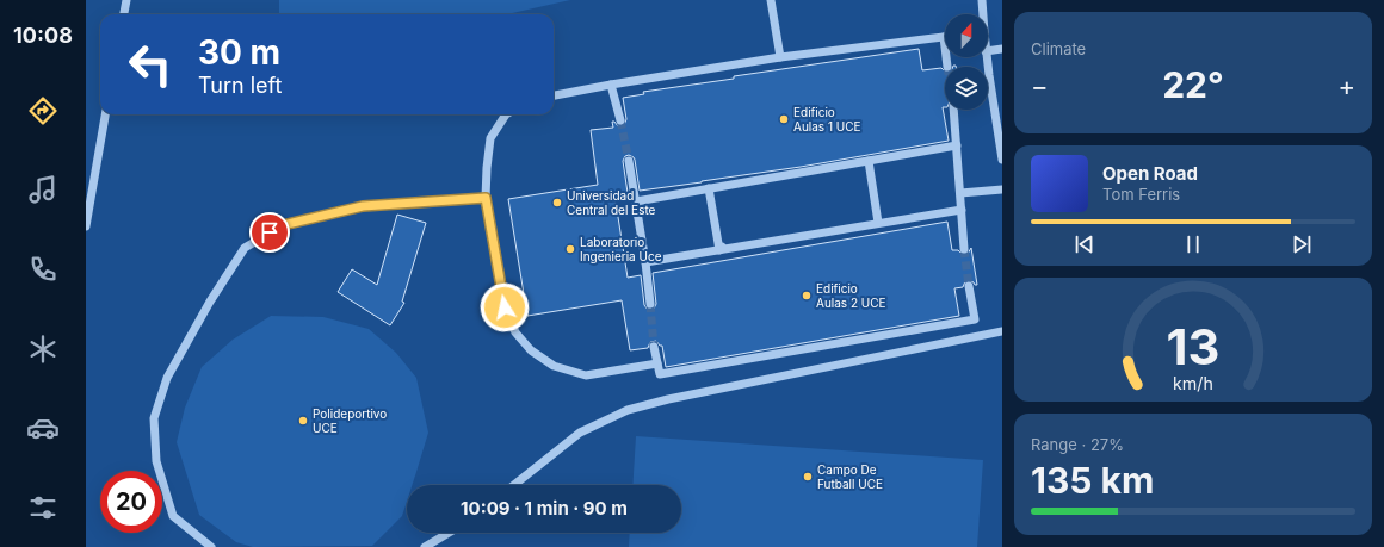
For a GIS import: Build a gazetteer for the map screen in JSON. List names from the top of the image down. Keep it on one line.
{"places":["Edificio Aulas 1 UCE","Universidad Central del Este","Laboratorio Ingenieria Uce","Edificio Aulas 2 UCE","Polideportivo UCE","Campo De Futball UCE"],"north":"top","page":{"tabs":"10:08","tile":["Climate",["Range · 27%","135 km"]],"turn":["30 m","Turn left"],"heat":["−","22°","+"],"song":["Open Road","Tom Ferris"],"limit":"20","trip":"10:09 · 1 min · 90 m","gauge":["13","km/h"]}}
